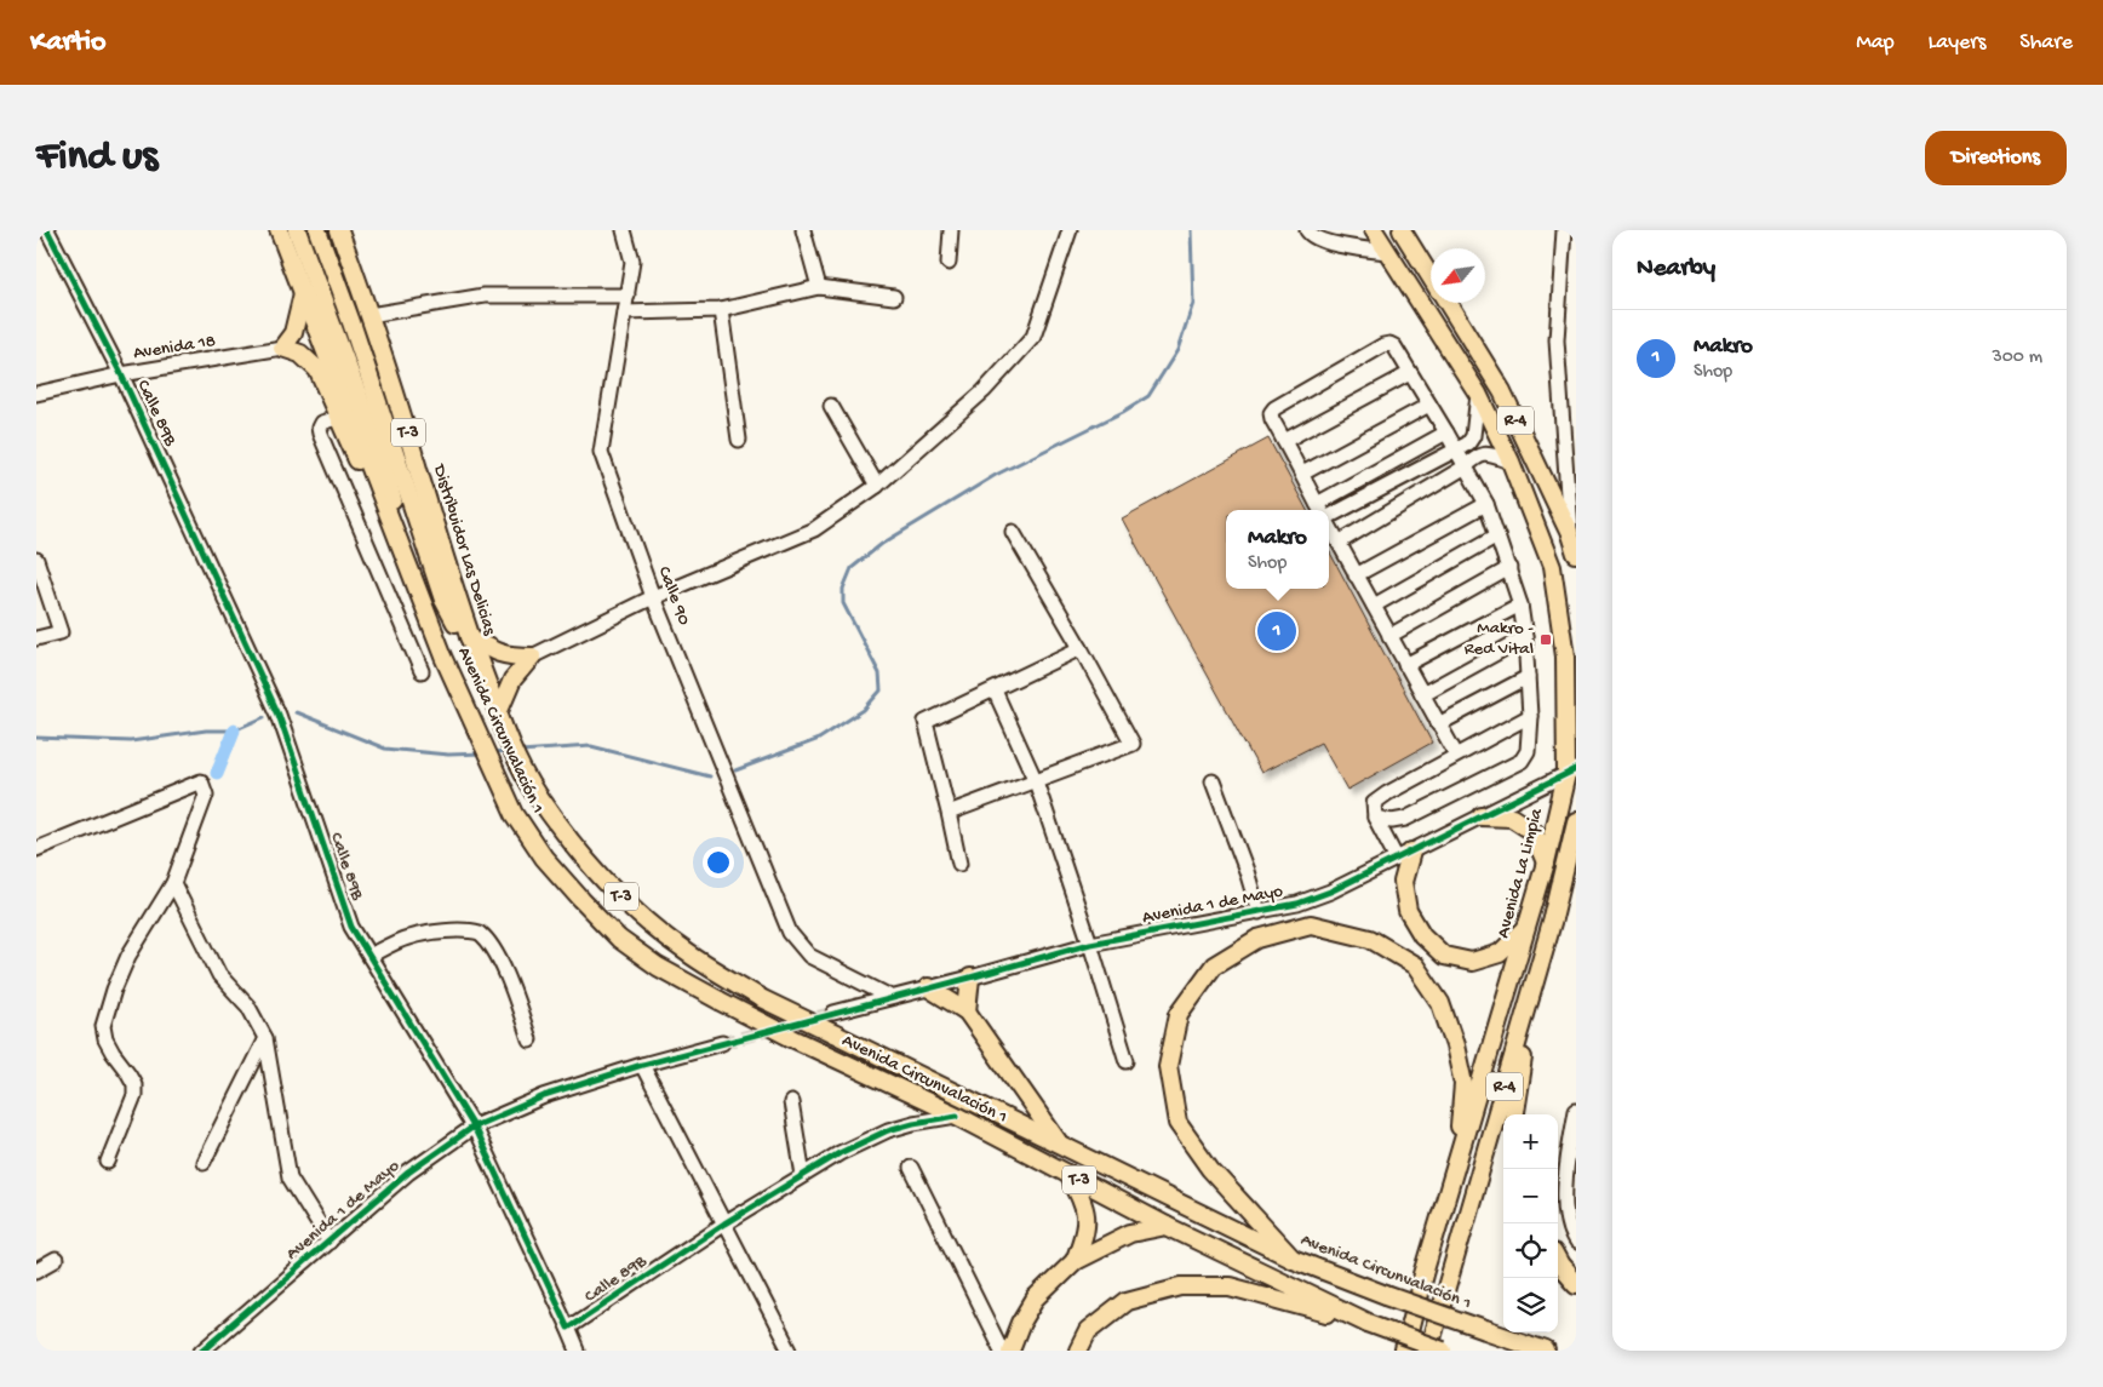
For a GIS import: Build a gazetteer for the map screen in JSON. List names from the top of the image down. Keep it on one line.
{"streets":{"main road":["R-4","T-3","Distribuidor Las Delicias","Avenida Circunvalación 1","Avenida La Limpia"],"street":["Avenida 18","Calle 89B","Calle 90","Avenida 1 de Mayo"]},"crossings":[["Avenida 18","Calle 89B"],["Calle 89B","Avenida Circunvalación 1"],["Calle 89B","Avenida 1 de Mayo"],["R-4","Avenida La Limpia"],["T-3","Avenida Circunvalación 1"],["Distribuidor Las Delicias","Avenida Circunvalación 1"],["Calle 90","Avenida 1 de Mayo"],["Avenida La Limpia","Avenida 1 de Mayo"]],"places":{"transit":["Makro - Red Vital"]},"north":"bottom left","page":{"header":"Kartio","nav":["Map","Layers","Share"],"buttons":"Directions","title":"Find us","heading":"Nearby","list":[{"mark":"1","name":"Makro","note":"Shop","value":"300 m"}],"popup":["Makro","Shop"],"pins":"1","map_buttons":["+","−"]}}
